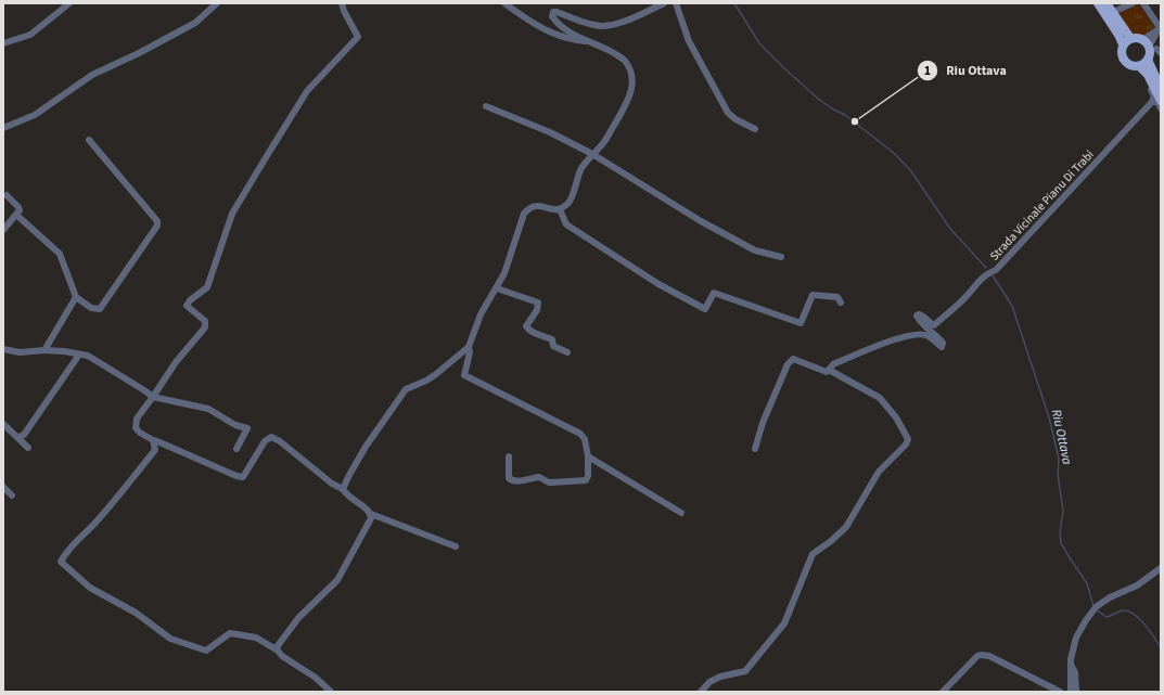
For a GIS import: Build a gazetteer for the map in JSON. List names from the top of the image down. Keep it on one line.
{"streets":{"street":["Strada Vicinale Pianu Di Trabi"]},"water":["Riu Ottava"],"places":["Riu Ottava"]}
